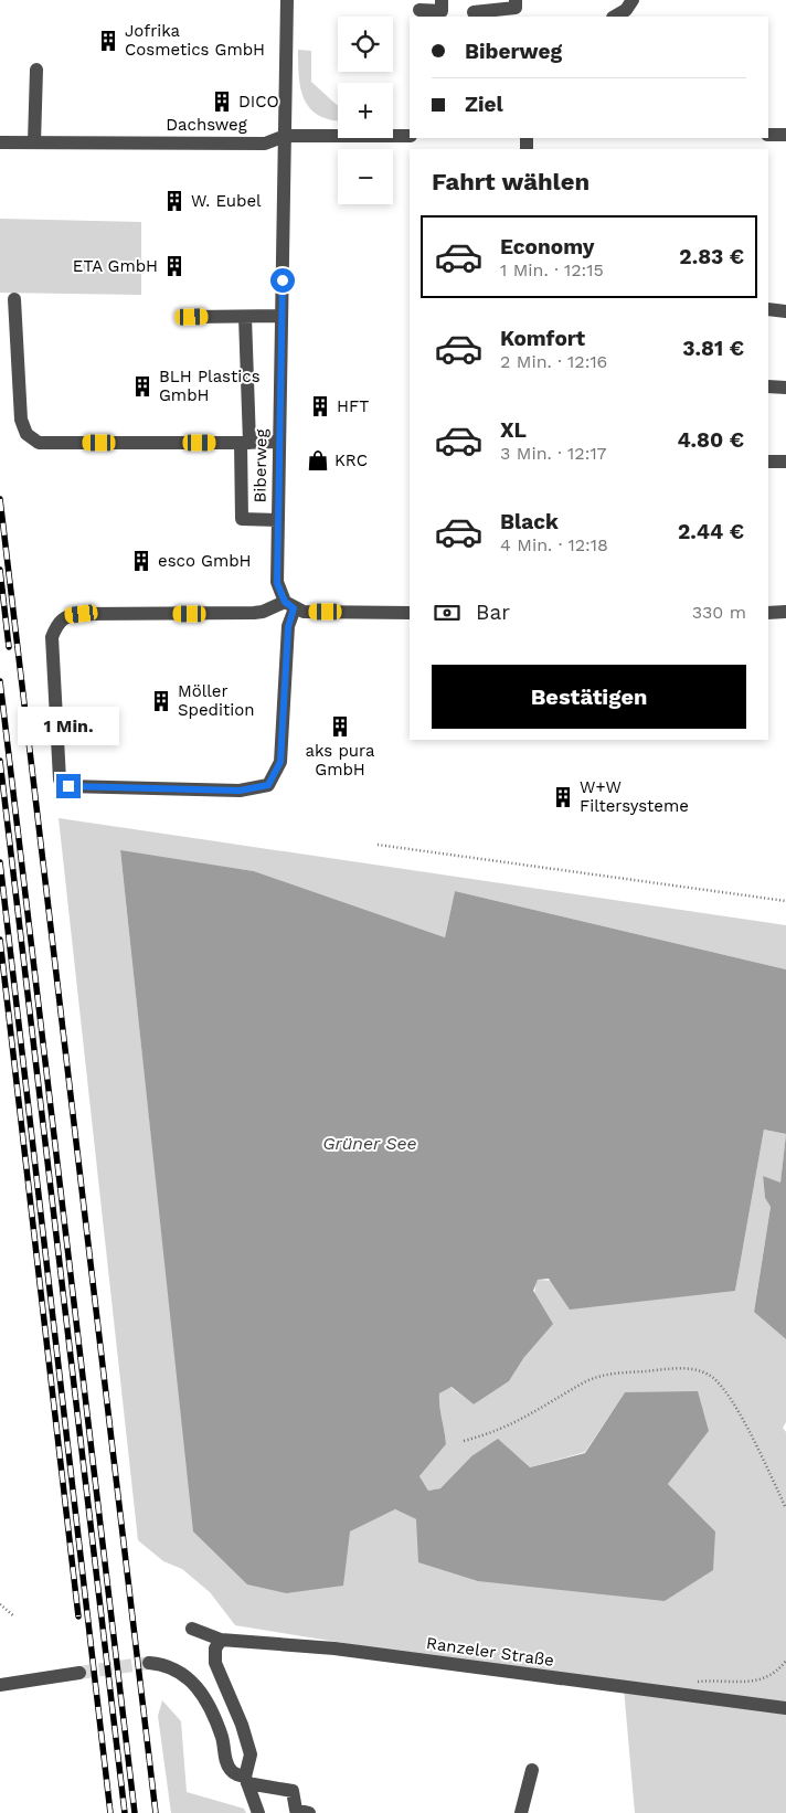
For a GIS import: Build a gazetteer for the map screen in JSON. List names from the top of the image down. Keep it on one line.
{"streets":{"street":["Dachsweg","Biberweg","Ranzeler Straße"]},"crossings":[["Dachsweg","Biberweg"]],"water":["Grüner See"],"places":{"building":["Jofrika Cosmetics GmbH","DICO","W. Eubel","ETA GmbH","BLH Plastics GmbH","HFT","esco GmbH","Möller Spedition","aks pura GmbH","W+W Filtersysteme"],"shop":["KRC"]},"page":{"map_buttons":["+","−"],"banner":["Biberweg","Ziel"],"heading":"Fahrt wählen","list":[{"name":"Economy","note":"1 Min. · 12:15","value":"2.83 €"},{"name":"Komfort","note":"2 Min. · 12:16","value":"3.81 €"},{"name":"XL","note":"3 Min. · 12:17","value":"4.80 €"},{"name":"Black","note":"4 Min. · 12:18","value":"2.44 €"}],"pay":["Bar","330 m"],"buttons":"Bestätigen","bubble":"1 Min."}}
